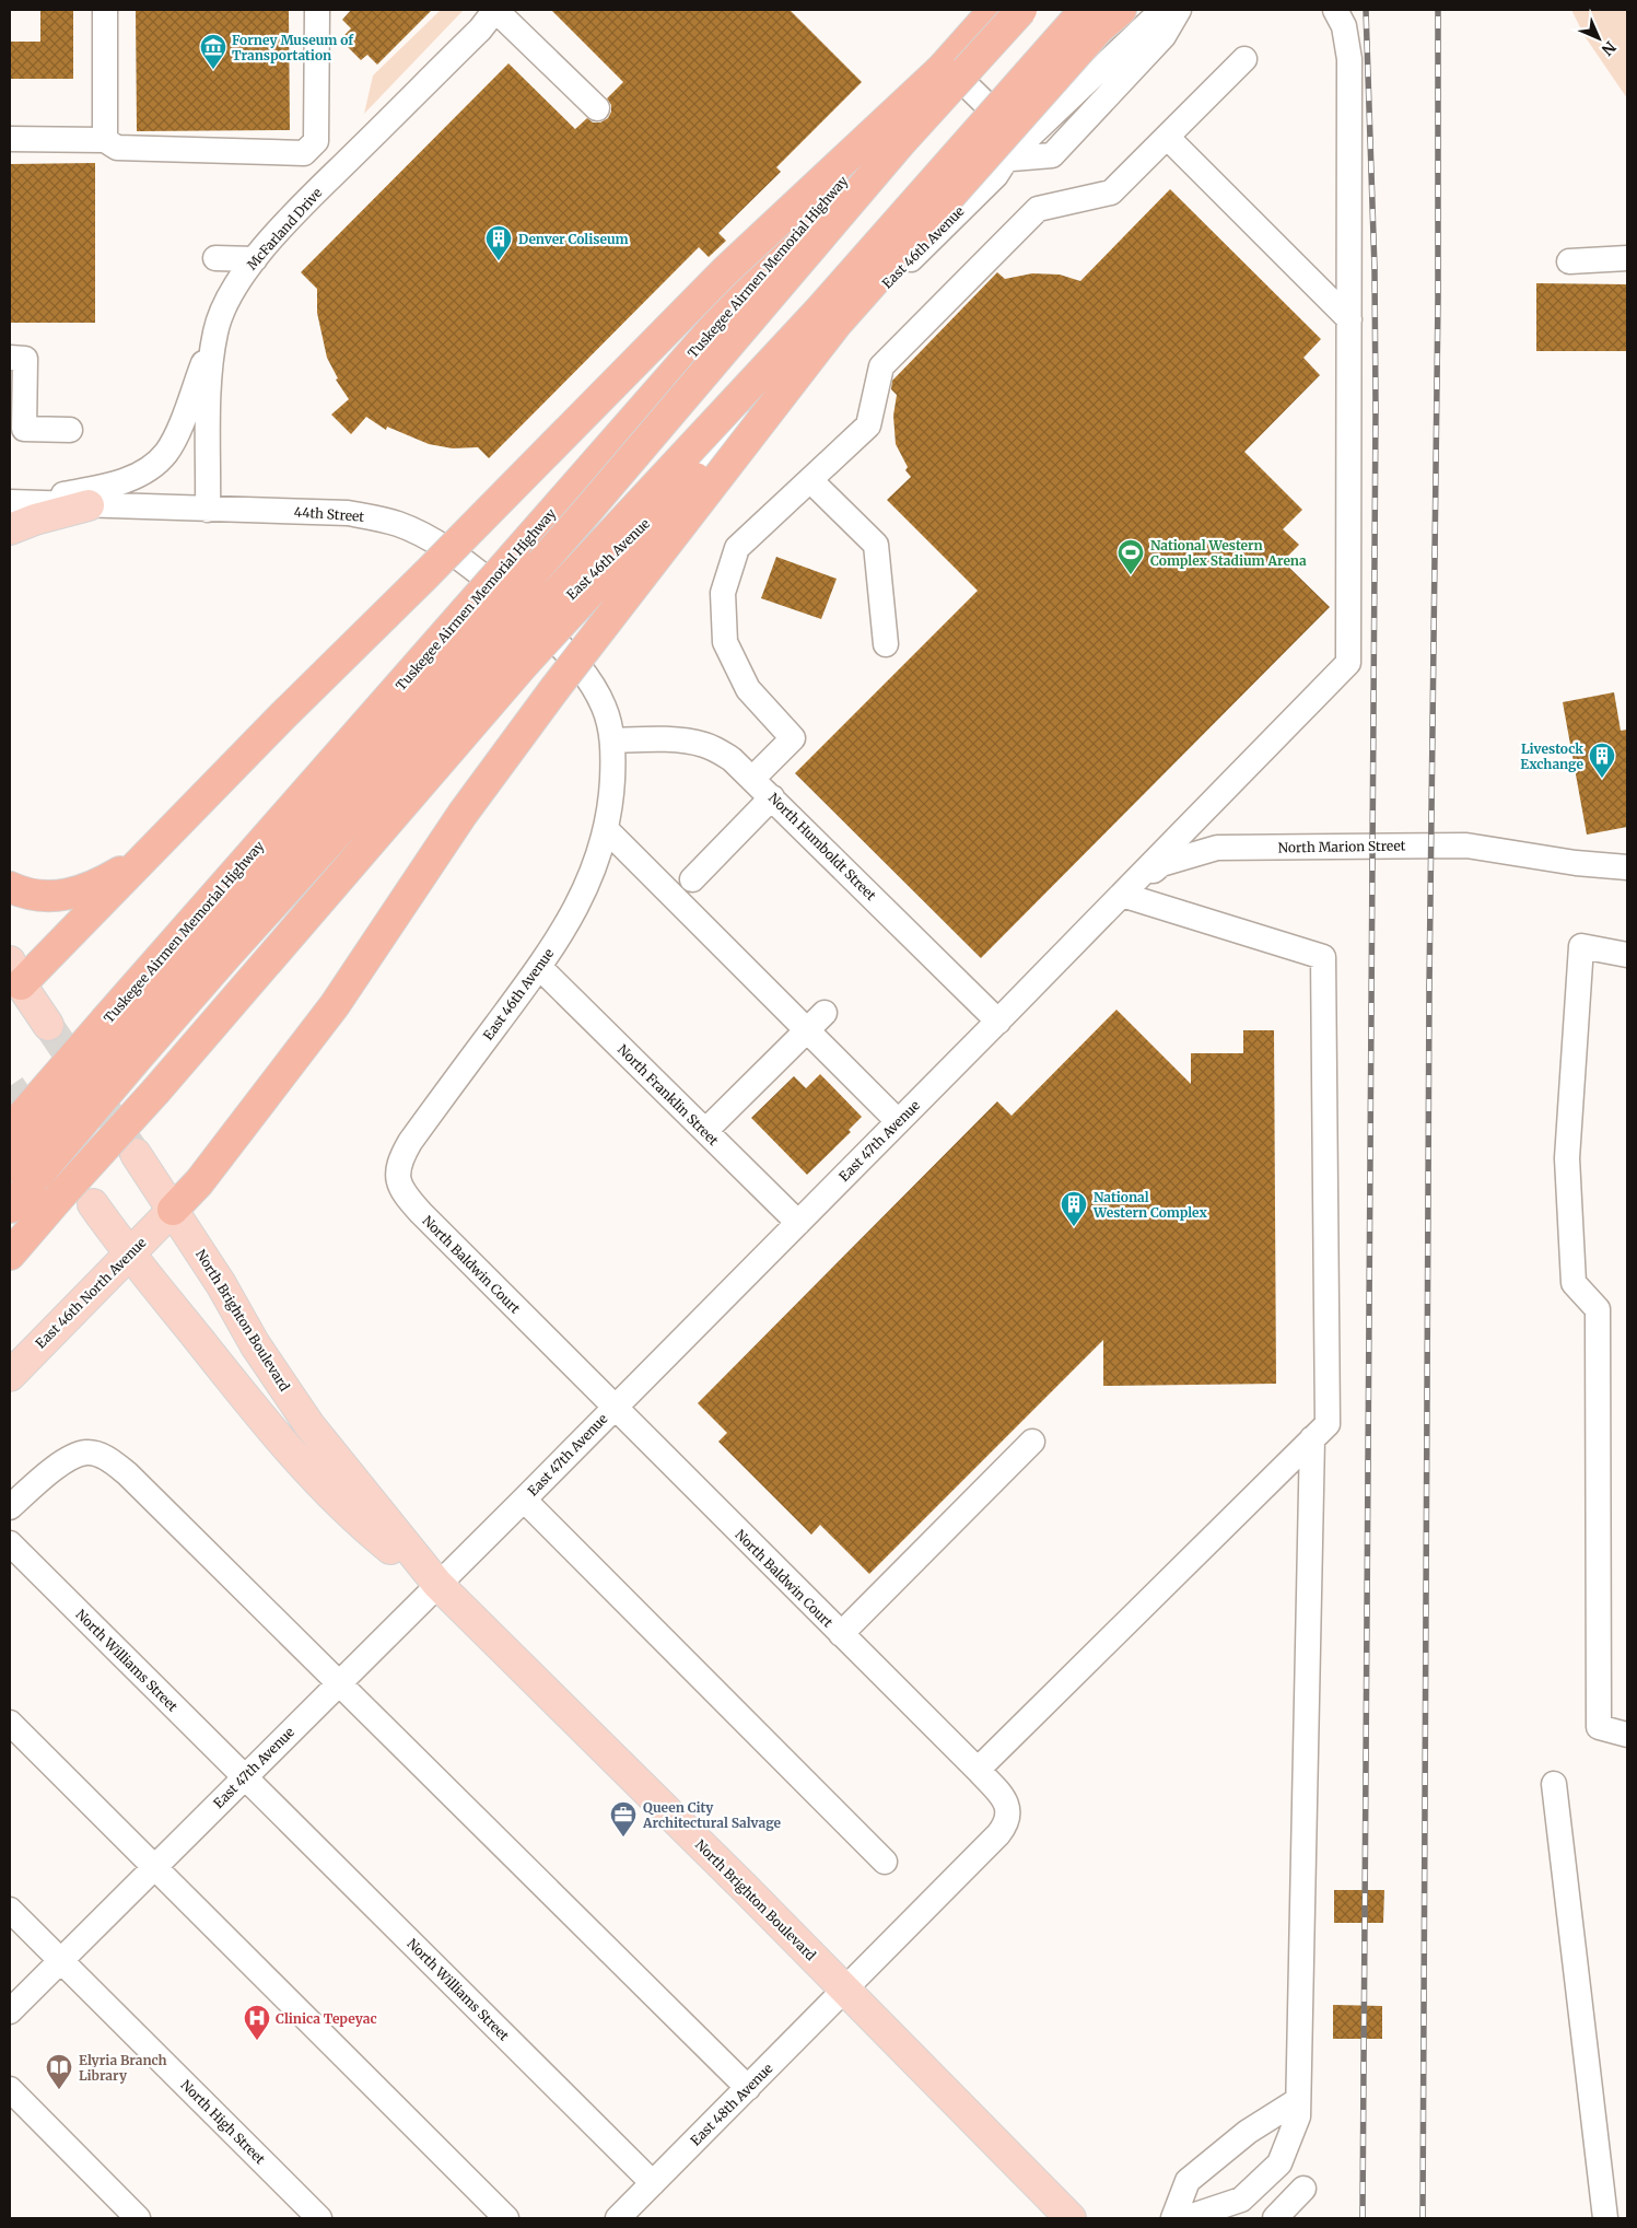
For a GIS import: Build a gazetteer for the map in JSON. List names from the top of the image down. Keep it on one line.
{"streets":{"highway":["Tuskegee Airmen Memorial Highway"],"main road":["East 46th North Avenue","North Brighton Boulevard"],"street":["McFarland Drive","East 46th Avenue","44th Street","North Humboldt Street","North Marion Street","North Franklin Street","East 47th Avenue","North Baldwin Court","North Williams Street","East 48th Avenue","North High Street"]},"crossings":[["McFarland Drive","44th Street"],["East 46th Avenue","44th Street"],["East 46th Avenue","North Humboldt Street"],["East 46th Avenue","North Franklin Street"],["East 46th Avenue","North Baldwin Court"],["44th Street","North Humboldt Street"],["North Humboldt Street","East 47th Avenue"],["North Marion Street","East 47th Avenue"],["North Franklin Street","East 47th Avenue"],["East 47th Avenue","North Baldwin Court"],["East 47th Avenue","North Brighton Boulevard"],["East 47th Avenue","North Williams Street"],["East 47th Avenue","North High Street"],["North Baldwin Court","North Brighton Boulevard"],["North Baldwin Court","East 48th Avenue"],["East 46th North Avenue","North Brighton Boulevard"],["North Brighton Boulevard","East 48th Avenue"],["North Williams Street","East 48th Avenue"]],"places":{"museum":["Forney Museum of Transportation"],"building":["Denver Coliseum","Livestock Exchange","National Western Complex"],"sports":["National Western Complex Stadium Arena"],"office":["Queen City Architectural Salvage"],"hospital":["Clinica Tepeyac"],"library":["Elyria Branch Library"]},"north":"bottom right"}
